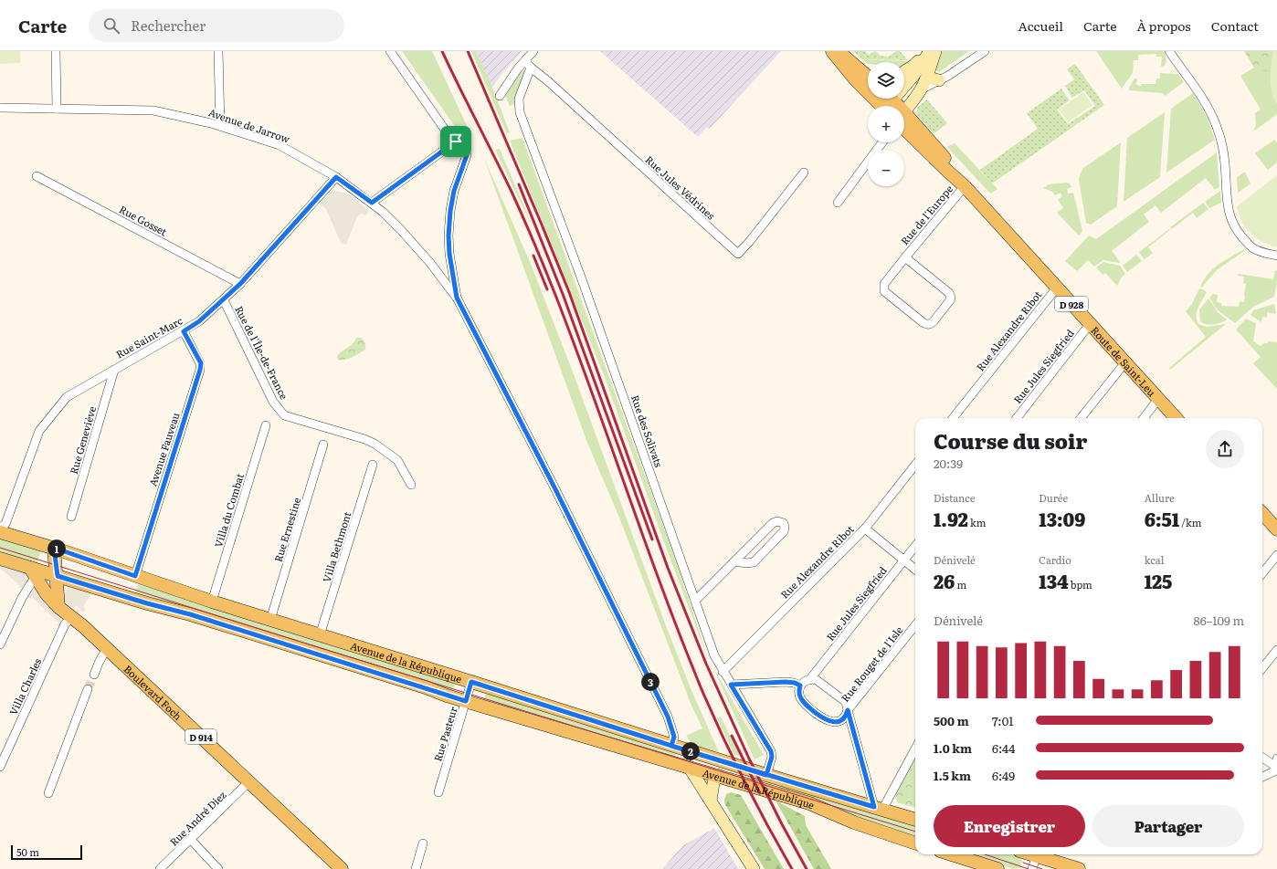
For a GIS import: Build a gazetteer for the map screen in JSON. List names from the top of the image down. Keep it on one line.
{"streets":{"main road":["D 928","Route de Saint-Leu","Avenue de la République","Boulevard Foch","D 914"],"street":["Avenue de Jarrow","Rue Jules Védrines","Rue de l'Europe","Rue Gosset","Rue Alexandre Ribot","Rue Saint-Marc","Rue de l'Île-de-France","Rue Jules Siegfried","Rue des Solivats","Rue Geneviève","Avenue Fauveau","Villa du Combat","Rue Ernestine","Villa Bethmont","Rue Rouget de l'Isle","Villa Charles","Rue Pasteur","Rue André Diez"]},"crossings":[["Avenue de Jarrow","Rue Saint-Marc"],["Rue Jules Védrines","Rue des Solivats"],["Rue de l'Europe","Route de Saint-Leu"],["Rue Gosset","Rue Saint-Marc"],["Rue Alexandre Ribot","Route de Saint-Leu"],["Rue Alexandre Ribot","Rue des Solivats"],["Rue Saint-Marc","Rue de l'Île-de-France"],["Rue Saint-Marc","Rue Geneviève"],["Rue Saint-Marc","Avenue Fauveau"],["Route de Saint-Leu","Rue Jules Siegfried"],["Rue des Solivats","Avenue de la République"],["Avenue Fauveau","Avenue de la République"],["Villa du Combat","Avenue de la République"],["Rue Ernestine","Avenue de la République"],["Villa Bethmont","Avenue de la République"],["Avenue de la République","Rue Rouget de l'Isle"],["Avenue de la République","Boulevard Foch"],["Avenue de la République","Rue Pasteur"],["Villa Charles","Boulevard Foch"],["Boulevard Foch","Rue André Diez"]],"scale_bar":"50 m","page":{"header":"Carte","search":"Rechercher","nav":["Accueil","Carte","À propos","Contact"],"map_buttons":["+","−"],"heading":["Course du soir","20:39"],"stats":[["Distance","1.92 km"],["Durée","13:09"],["Allure","6:51 /km"],["Dénivelé","26 m"],["Cardio","134 bpm"],["kcal","125"]],"pins":["1","3","2"],"chart":["Dénivelé","86–109 m"],"list":[{"name":"500 m","note":"7:01"},{"name":"1.0 km","note":"6:44"},{"name":"1.5 km","note":"6:49"}],"buttons":["Enregistrer","Partager"],"scale":"50 m"}}
